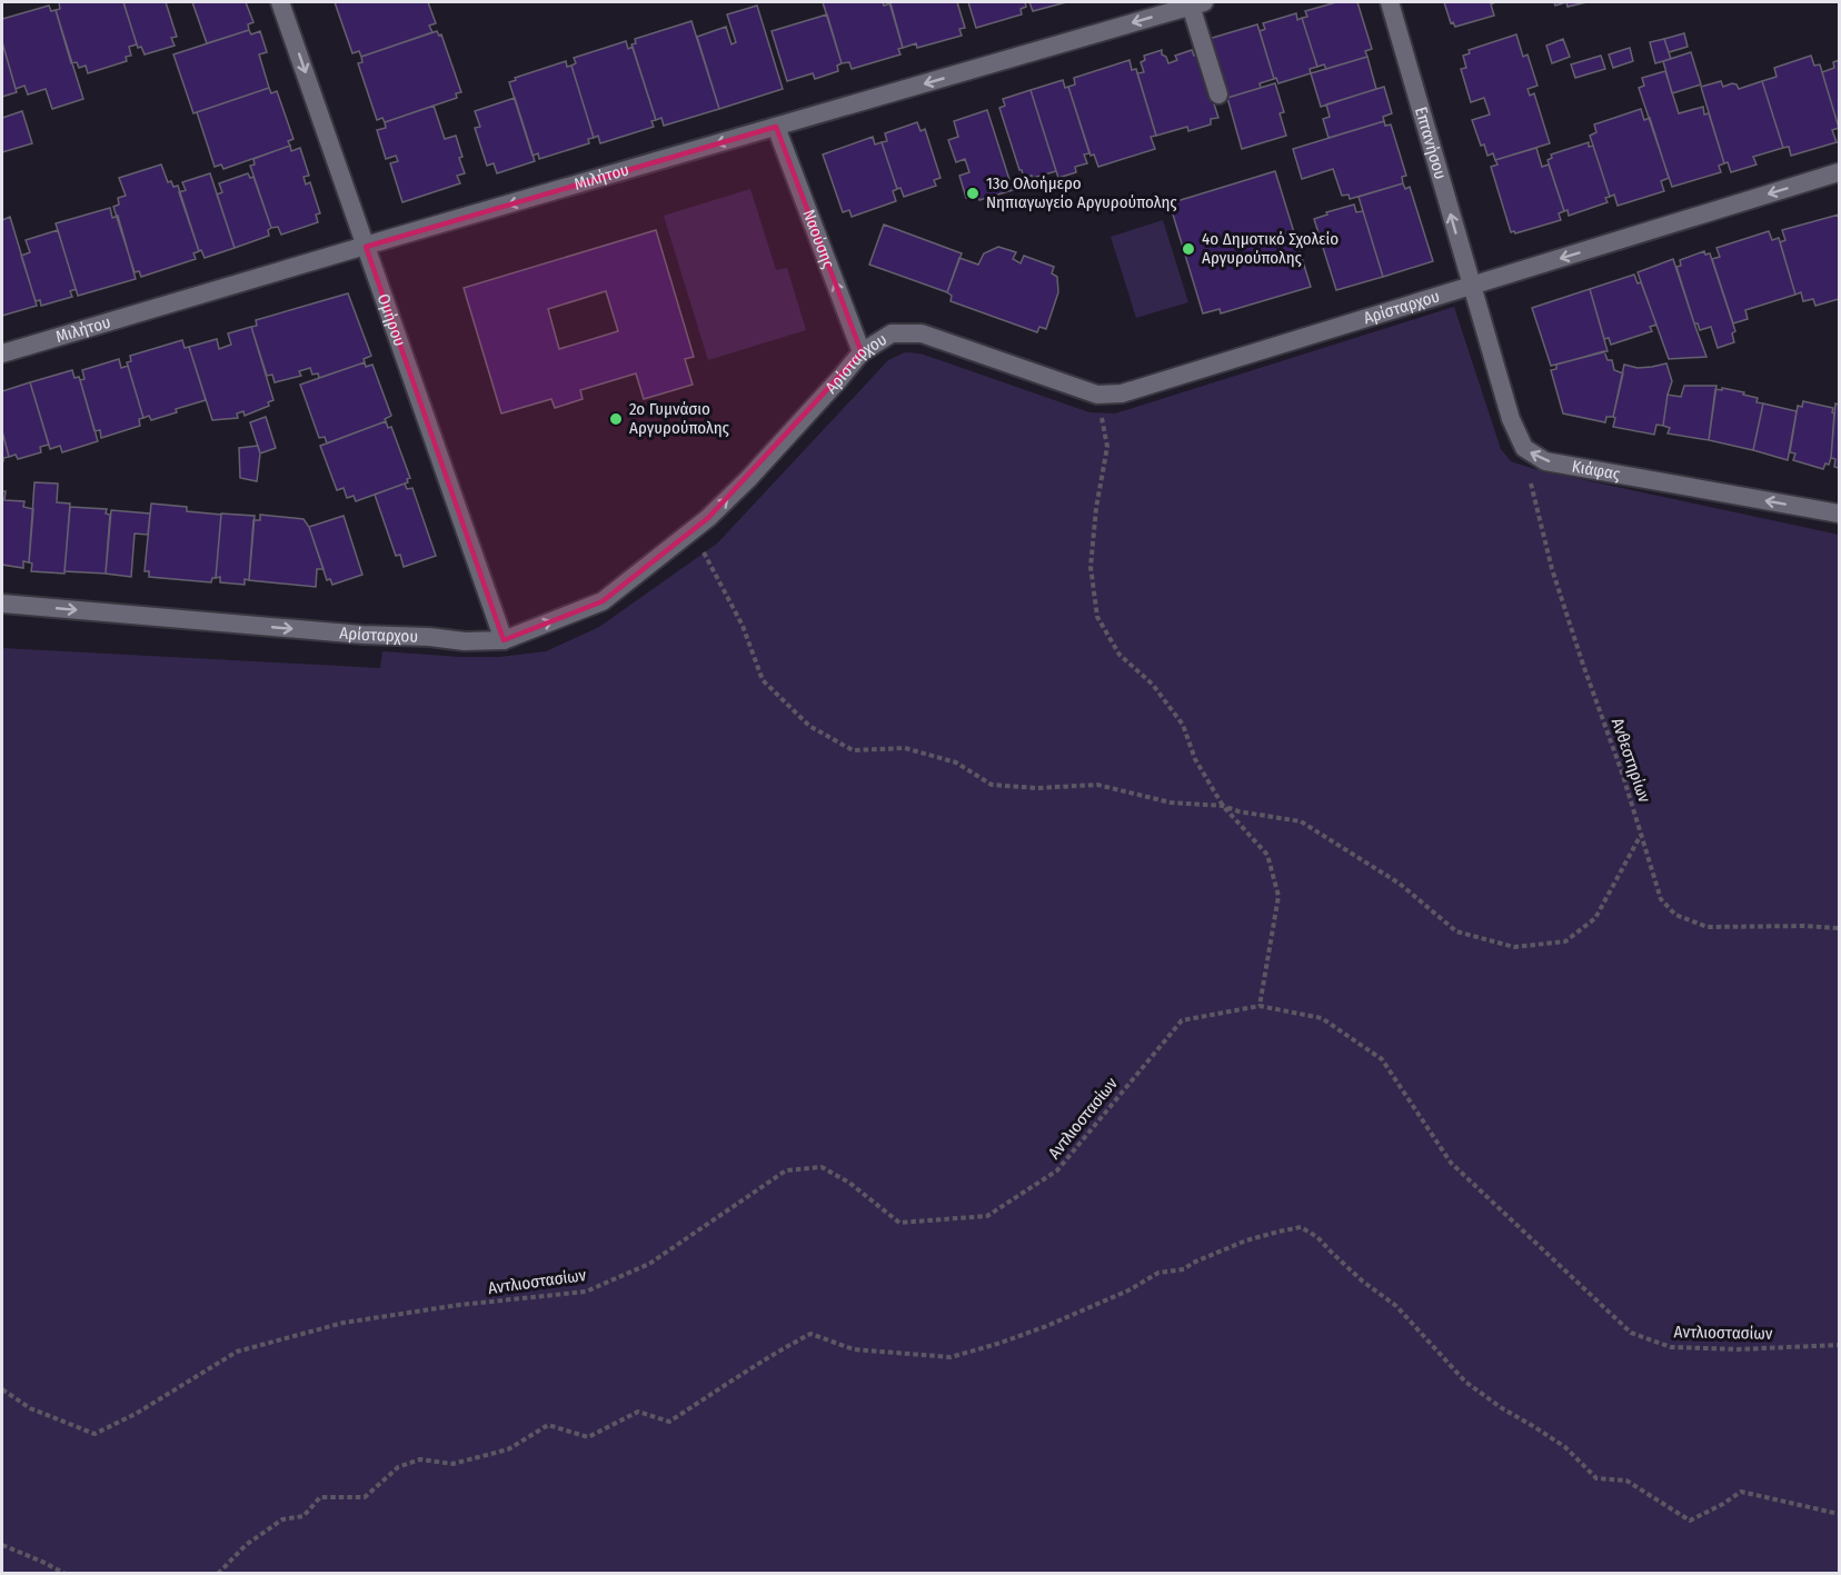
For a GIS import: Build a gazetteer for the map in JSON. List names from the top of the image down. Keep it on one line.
{"streets":{"street":["Επτανήσου","Μιλήτου","Ναούσης","Αρίσταρχου","Ομήρου","Κιάφας"],"path":["Ανθεστηρίων","Αντλιοστασίων"]},"crossings":[["Επτανήσου","Αρίσταρχου"],["Μιλήτου","Ναούσης"],["Μιλήτου","Ομήρου"],["Ναούσης","Αρίσταρχου"],["Αρίσταρχου","Ομήρου"],["Κιάφας","Ανθεστηρίων"]],"one_way":["Επτανήσου","Μιλήτου","Ναούσης","Ομήρου","Κιάφας"],"places":["13ο Ολοήμερο Νηπιαγωγείο Αργυρούπολης","4ο Δημοτικό Σχολείο Αργυρούπολης","2ο Γυμνάσιο Αργυρούπολης"]}
